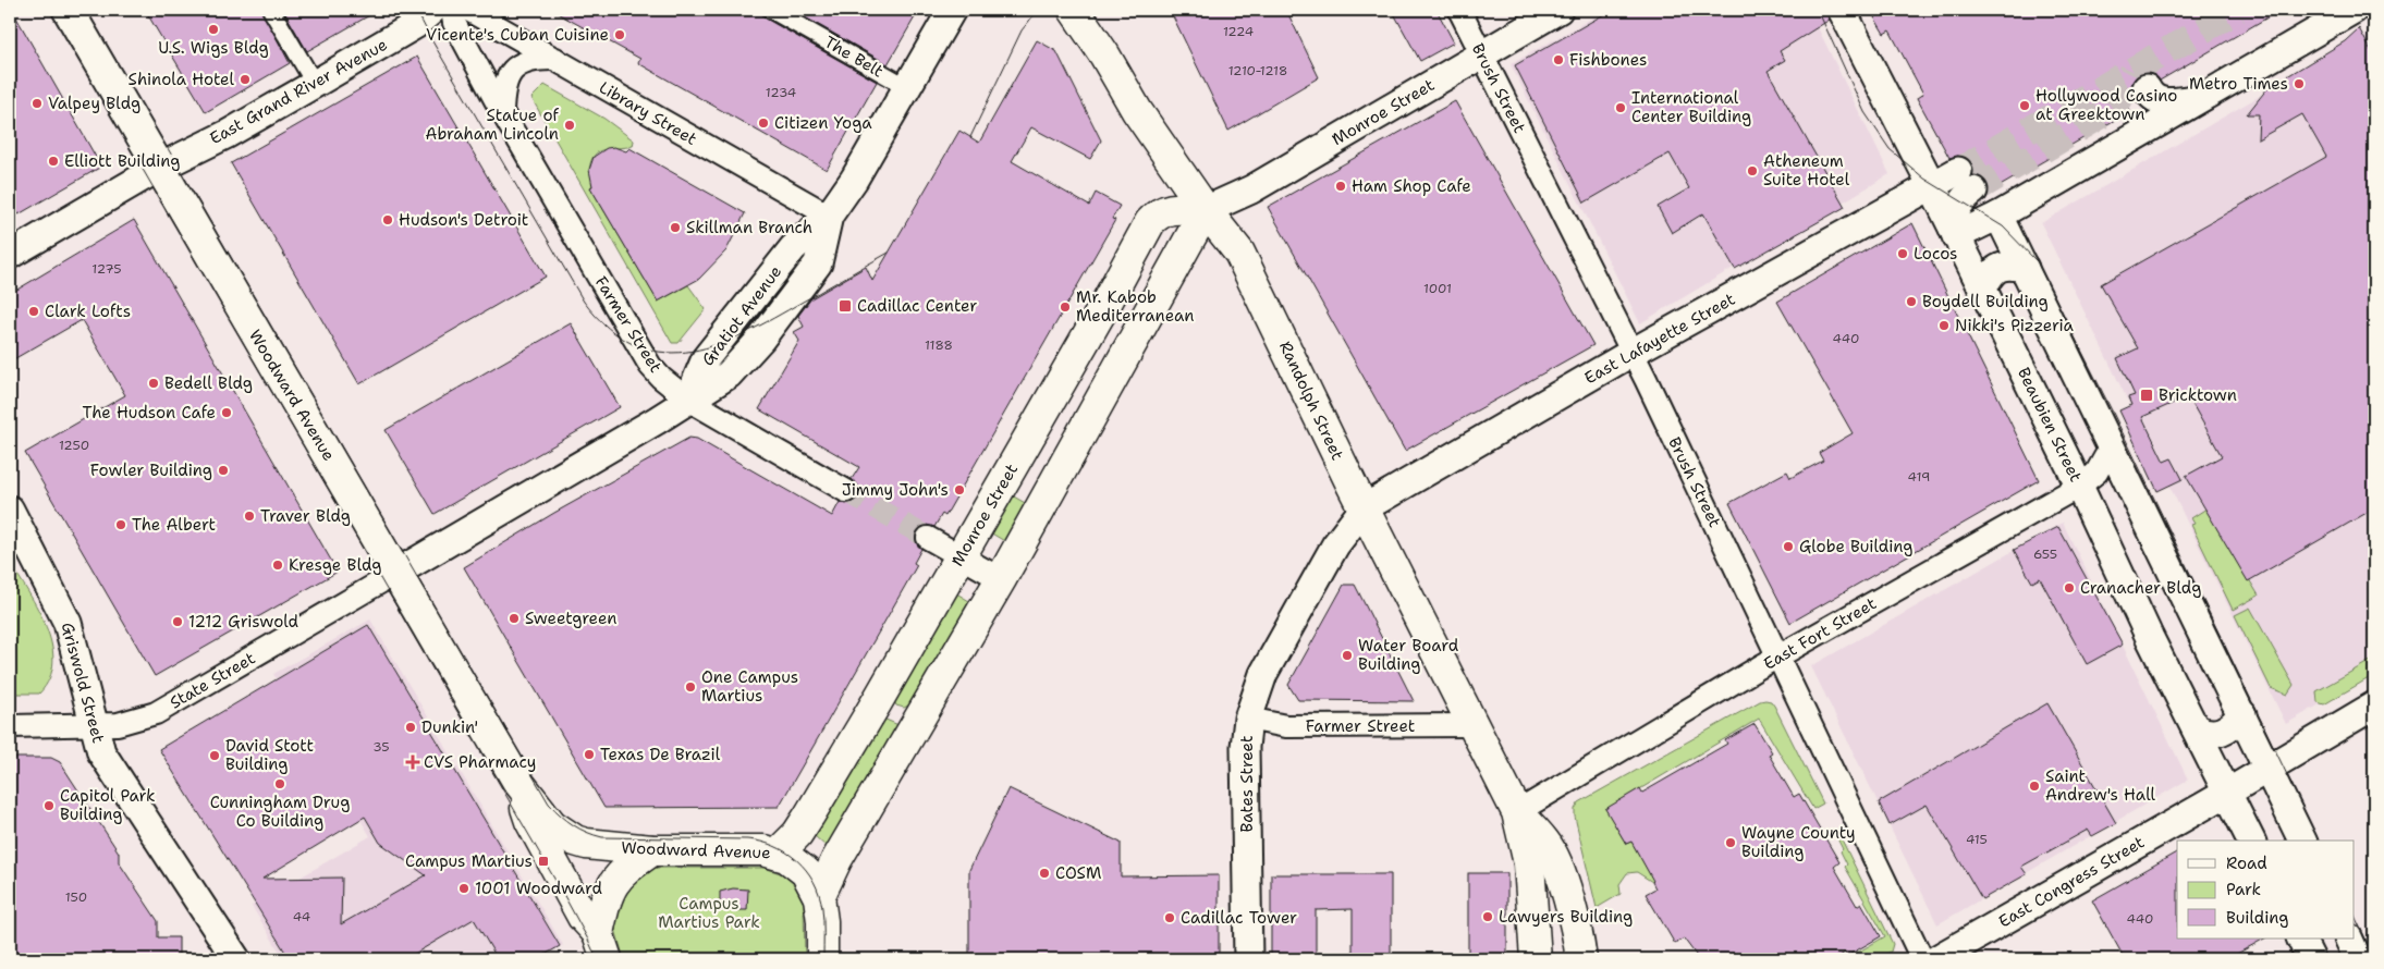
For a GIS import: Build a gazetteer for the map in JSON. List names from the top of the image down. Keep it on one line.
{"streets":{"main road":["Monroe Street","Woodward Avenue","Randolph Street"],"street":["The Belt","Brush Street","East Grand River Avenue","Library Street","Gratiot Avenue","Farmer Street","East Lafayette Street","Beaubien Street","East Fort Street","State Street","Griswold Street","Bates Street","East Congress Street"]},"crossings":[["The Belt","Gratiot Avenue"],["Brush Street","Monroe Street"],["Brush Street","East Lafayette Street"],["Brush Street","East Fort Street"],["East Grand River Avenue","Woodward Avenue"],["Monroe Street","Woodward Avenue"],["Monroe Street","Randolph Street"],["Library Street","Gratiot Avenue"],["Gratiot Avenue","Farmer Street"],["Farmer Street","Randolph Street"],["Farmer Street","Bates Street"],["East Lafayette Street","Randolph Street"],["East Lafayette Street","Beaubien Street"],["East Lafayette Street","Bates Street"],["Woodward Avenue","State Street"],["Randolph Street","East Fort Street"],["Randolph Street","Bates Street"],["Beaubien Street","East Fort Street"],["Beaubien Street","East Congress Street"],["State Street","Griswold Street"]],"parks":["Campus Martius Park"],"places":{"other":["U.S. Wigs Bldg","Vicente's Cuban Cuisine","Fishbones","Shinola Hotel","Metro Times","Valpey Bldg","Hollywood Casino at Greektown","International Center Building","Citizen Yoga","Statue of Abraham Lincoln","Elliott Building","Atheneum Suite Hotel","Ham Shop Cafe","Hudson's Detroit","Skillman Branch","Locos","Boydell Building","Mr. Kabob Mediterranean","Clark Lofts","Nikki's Pizzeria","Bedell Bldg","The Hudson Cafe","Fowler Building","Jimmy John's","Traver Bldg","The Albert","Globe Building","Kresge Bldg","Cranacher Bldg","Sweetgreen","1212 Griswold","Water Board Building","One Campus Martius","Dunkin'","Texas De Brazil","David Stott Building","Cunningham Drug Co Building","Saint Andrew's Hall","Capitol Park Building","Wayne County Building","COSM","1001 Woodward","Lawyers Building","Cadillac Tower"],"transit":["Cadillac Center","Bricktown","Campus Martius"],"health":["CVS Pharmacy"]},"house_numbers":["1224","1210-1218","1234","1275","1001","440","1188","1250","419","655","35","415","150","44","440"],"legend":["Road","Park","Building"]}
